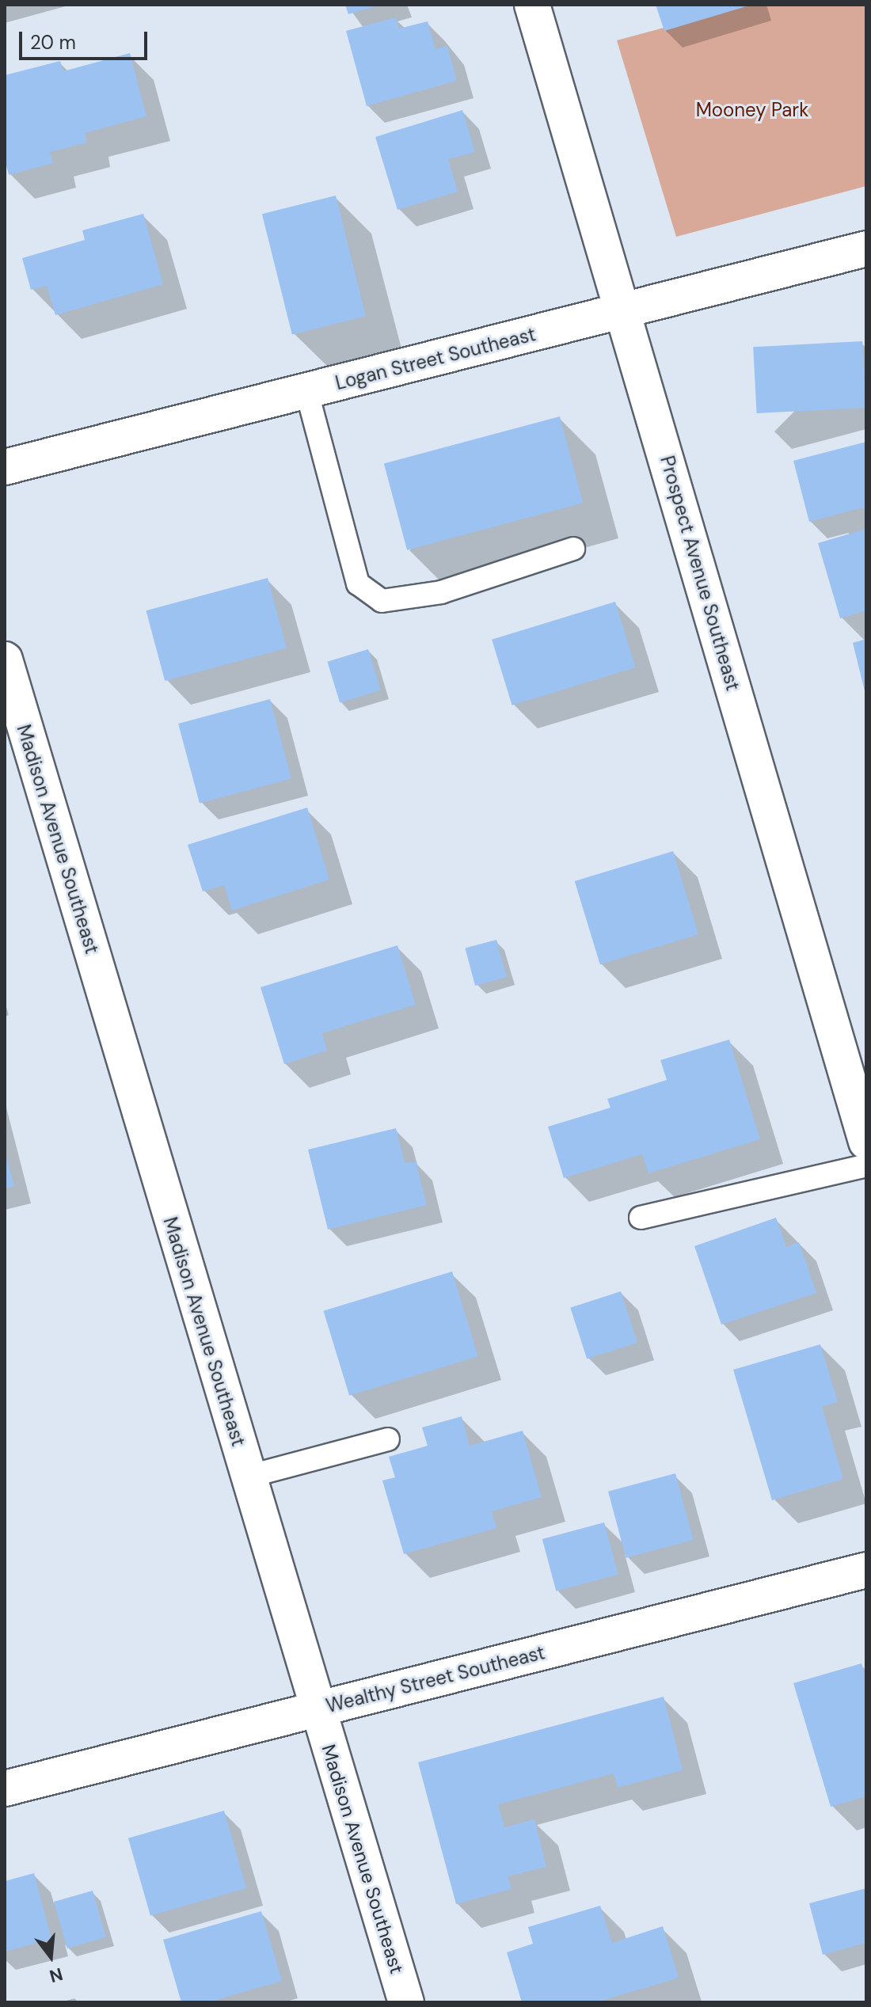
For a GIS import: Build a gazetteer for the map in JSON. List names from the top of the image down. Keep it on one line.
{"streets":{"street":["Logan Street Southeast","Prospect Avenue Southeast","Madison Avenue Southeast","Wealthy Street Southeast"]},"crossings":[["Logan Street Southeast","Prospect Avenue Southeast"],["Madison Avenue Southeast","Wealthy Street Southeast"]],"parks":["Mooney Park"],"scale_bar":"20 m","north":"bottom"}
